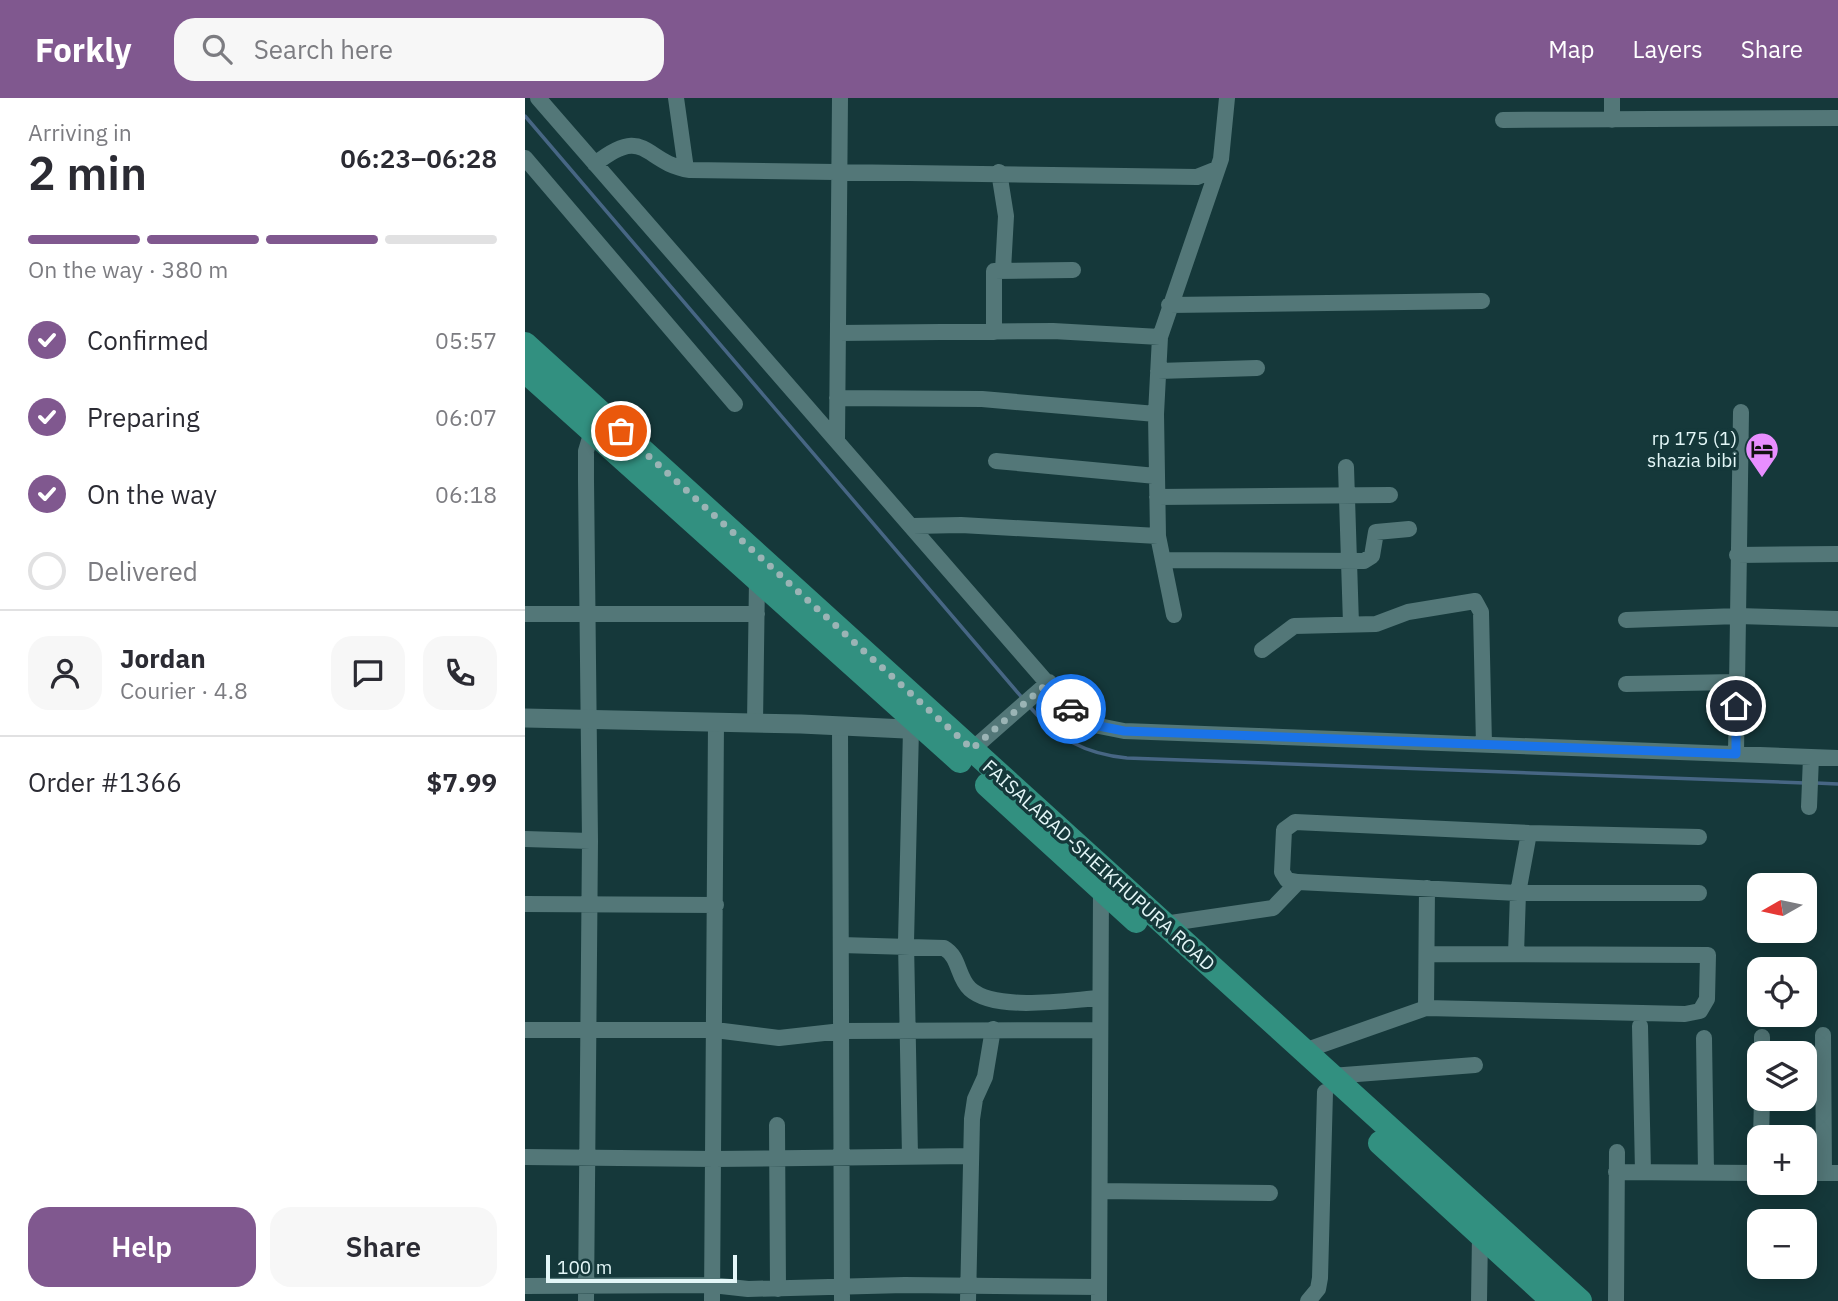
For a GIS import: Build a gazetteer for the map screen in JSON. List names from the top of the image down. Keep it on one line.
{"streets":{"highway":["FAISALABAD-SHEIKHUPURA ROAD"]},"places":{"hotel":["rp 175 (1) shazia bibi"]},"scale_bar":"100 m","north":"left","page":{"header":"Forkly","search":"Search here","nav":["Map","Layers","Share"],"heading":["2 min","Arriving in","06:23–06:28"],"panel":["Jordan","Courier · 4.8","Order #1366","$7.99"],"bar":"On the way · 380 m","list":[["Confirmed","05:57"],["Preparing","06:07"],["On the way","06:18"],"Delivered"],"map_buttons":["+","−"],"buttons":["Help","Share"],"scale":"100 m"}}
